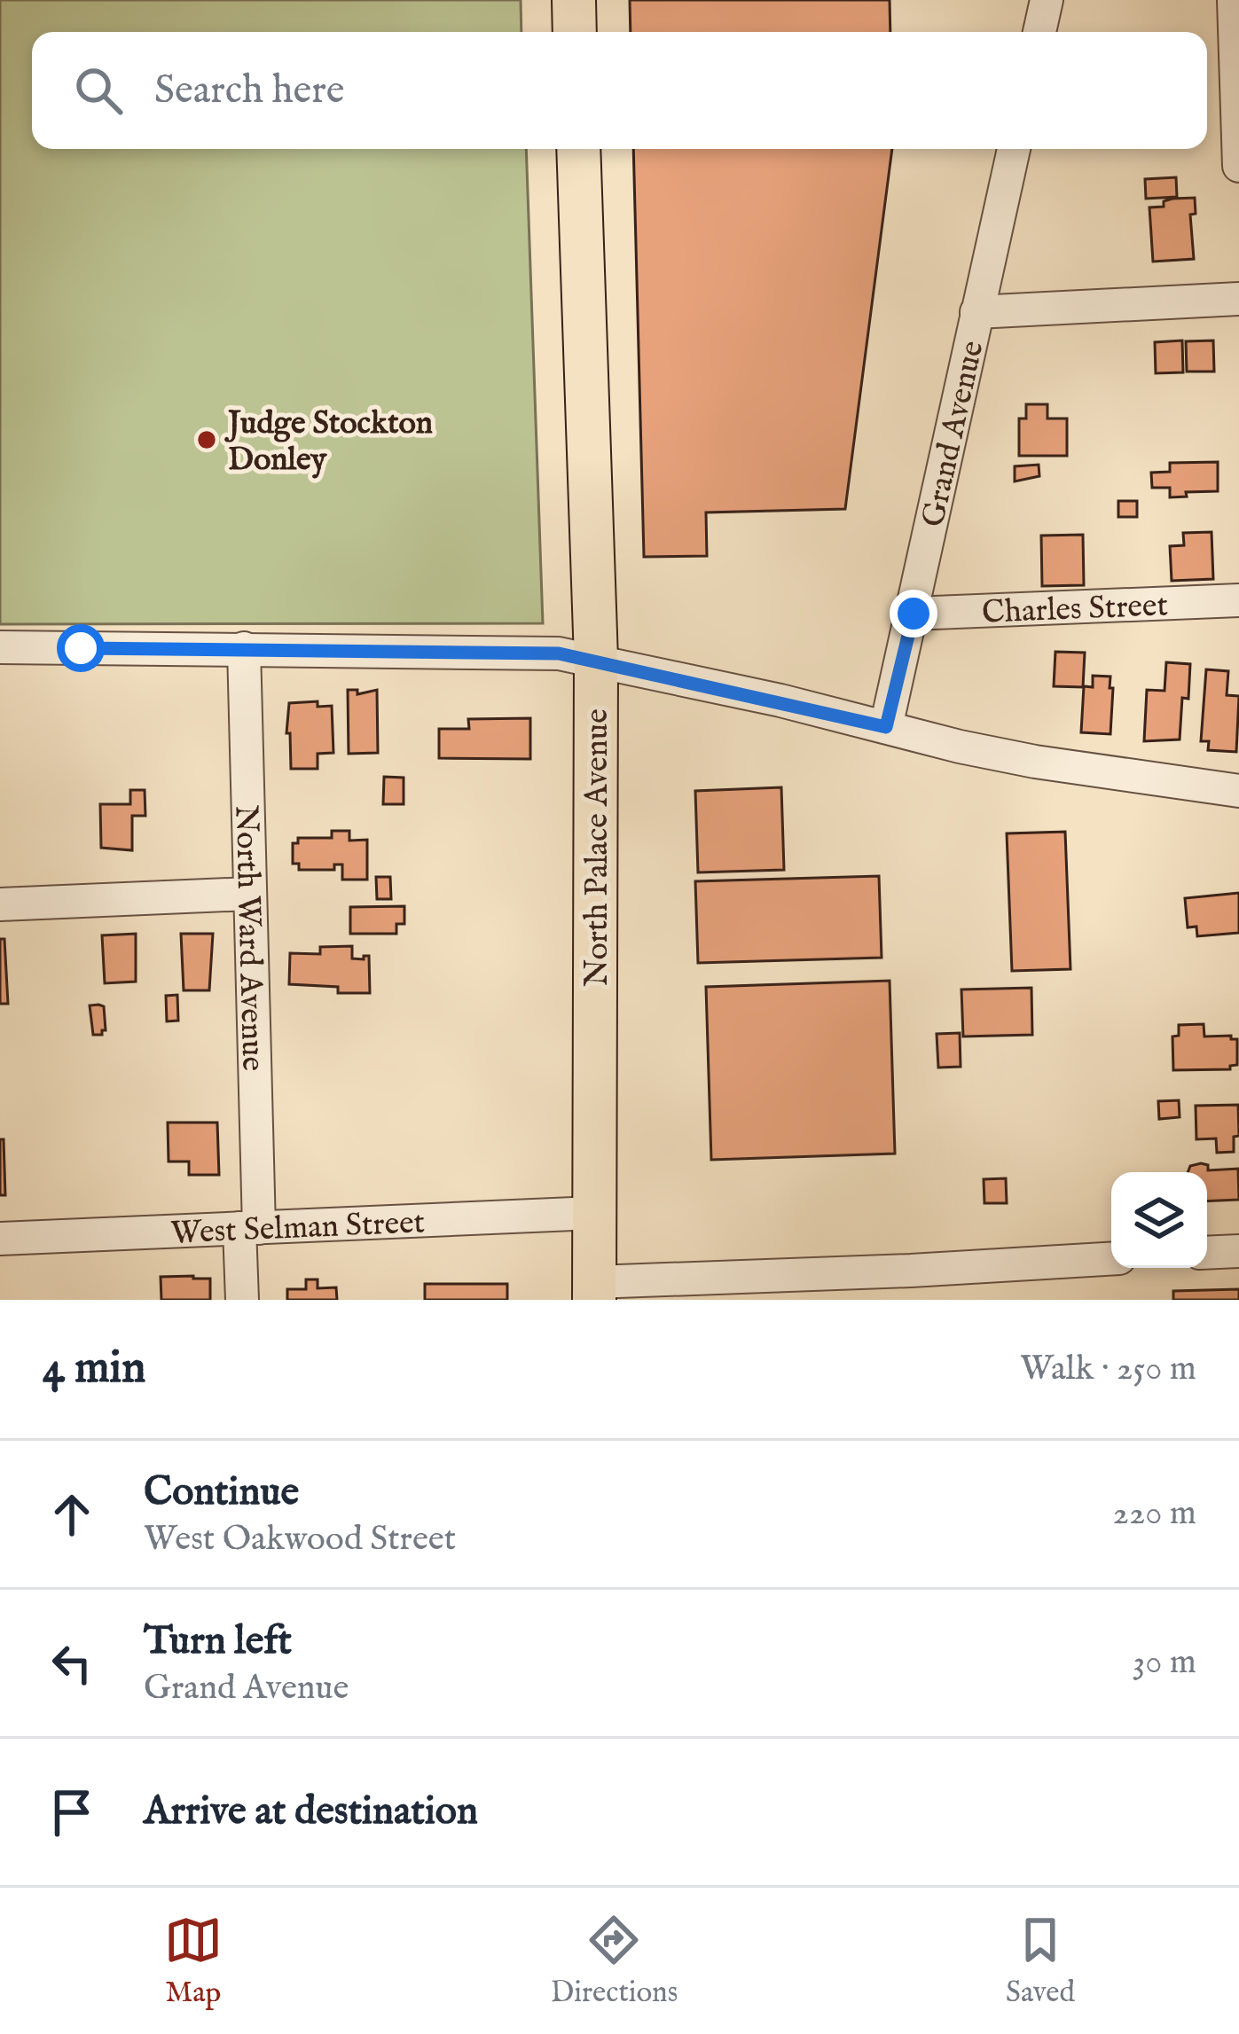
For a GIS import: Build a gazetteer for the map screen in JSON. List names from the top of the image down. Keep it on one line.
{"streets":{"main road":["North Palace Avenue"],"street":["Grand Avenue","Charles Street","North Ward Avenue","West Selman Street"]},"crossings":[["Grand Avenue","Charles Street"],["North Palace Avenue","West Selman Street"],["North Ward Avenue","West Selman Street"]],"places":["Judge Stockton Donley"],"page":{"search":"Search here","heading":["4 min","Walk · 250 m"],"list":[["Continue","West Oakwood Street","220 m"],["Turn left","Grand Avenue","30 m"],"Arrive at destination"],"nav":["Map","Directions","Saved"]}}
